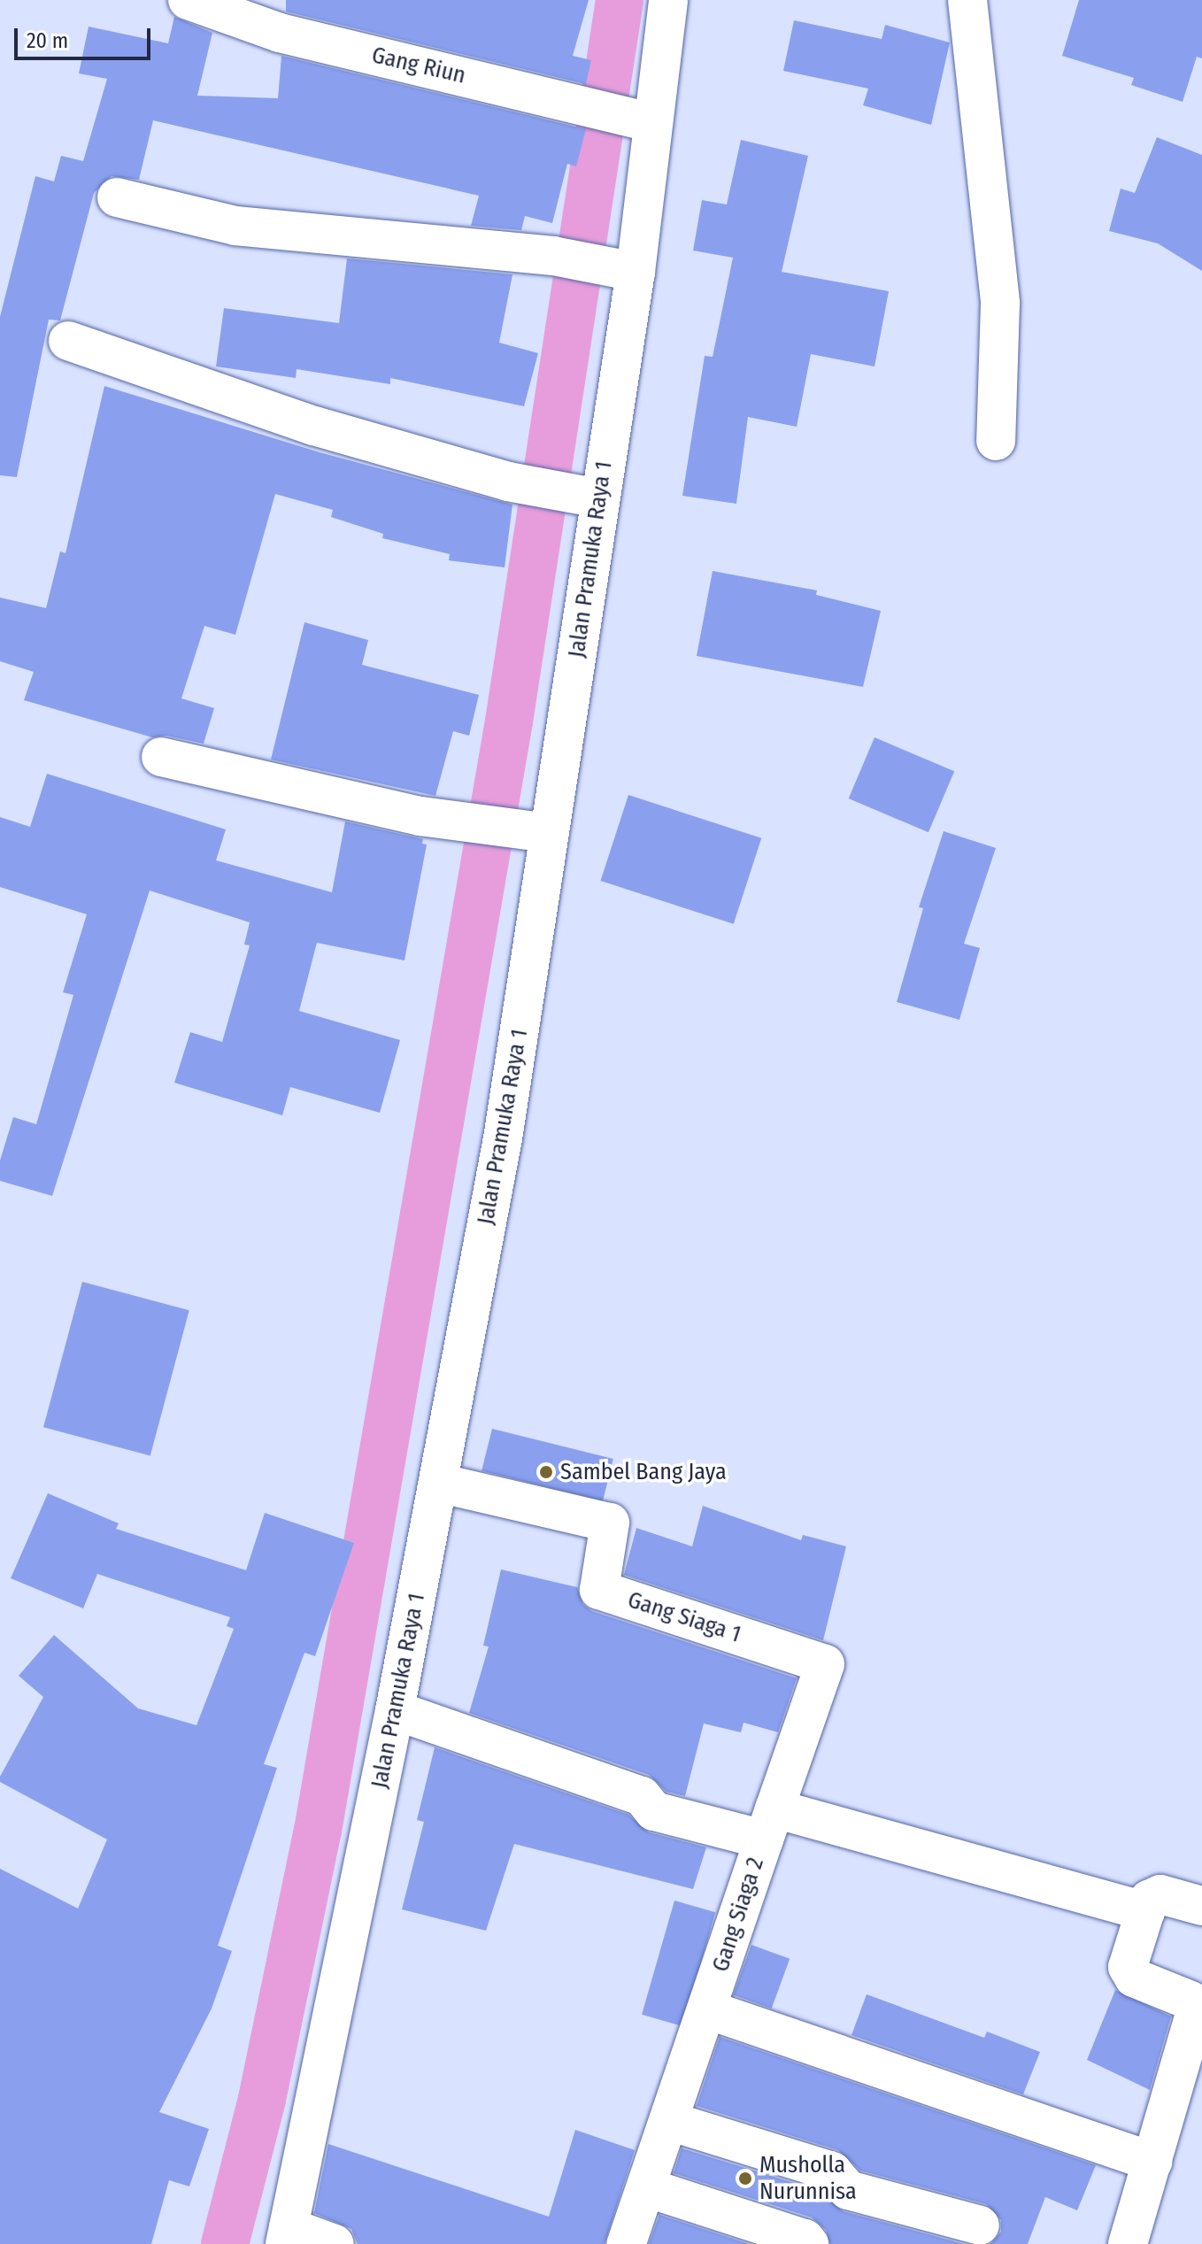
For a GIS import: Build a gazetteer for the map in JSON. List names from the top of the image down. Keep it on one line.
{"streets":{"street":["Gang Riun","Jalan Pramuka Raya 1","Gang Siaga 1","Gang Siaga 2"]},"crossings":[["Gang Riun","Jalan Pramuka Raya 1"],["Jalan Pramuka Raya 1","Gang Siaga 1"],["Jalan Pramuka Raya 1","Gang Siaga 2"],["Gang Siaga 1","Gang Siaga 2"]],"places":["Sambel Bang Jaya","Musholla Nurunnisa"],"scale_bar":"20 m"}
